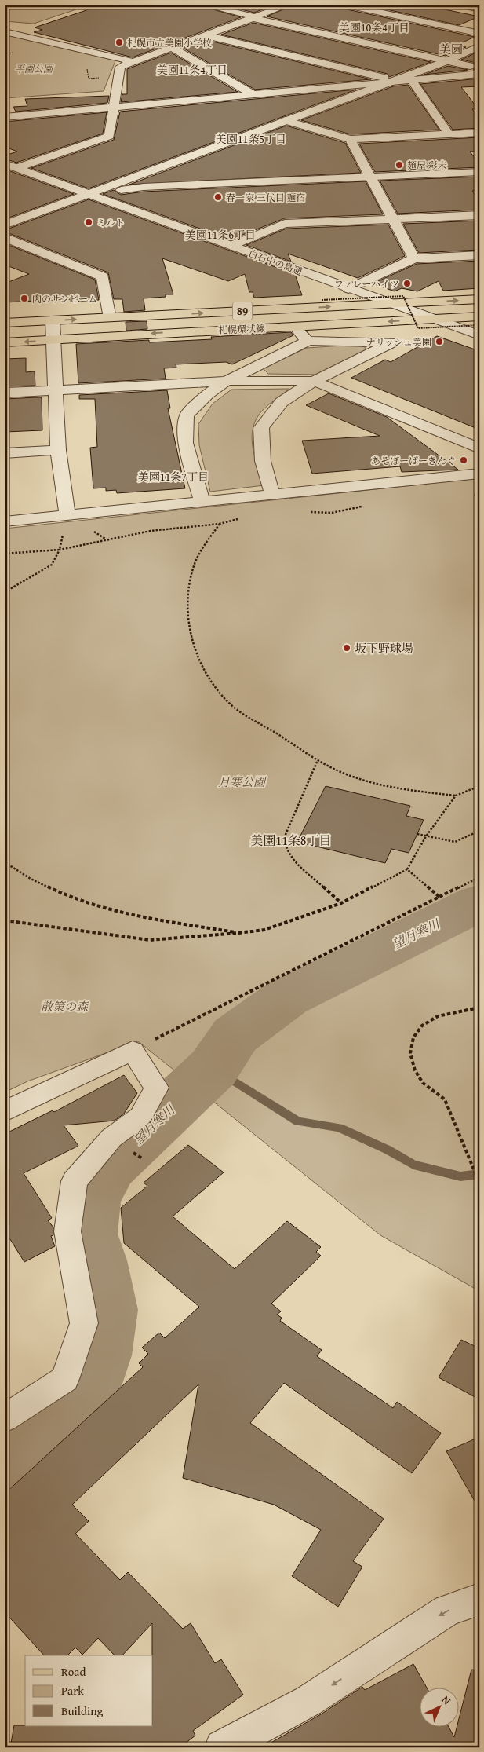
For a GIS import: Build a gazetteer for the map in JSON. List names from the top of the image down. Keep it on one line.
{"streets":{"main road":["89","札幌環状線"],"street":["白石中の島通"]},"crossings":[["白石中の島通","札幌環状線"]],"districts":["美園10条4丁目","美園","美園11条4丁目","美園11条5丁目","美園11条6丁目","美園11条7丁目","美園11条8丁目"],"water":["望月寒川"],"parks":["平園公園","月寒公園","散策の森"],"places":["札幌市立美園小学校","麺屋 彩未","春一家 三代目 麺宿","ミルト","ファレーハイツ","肉のサンビーム","ナリッシュ美園","あそぼーぱーきんぐ","坂下野球場"],"legend":["Road","Park","Building"],"north":"top right"}
